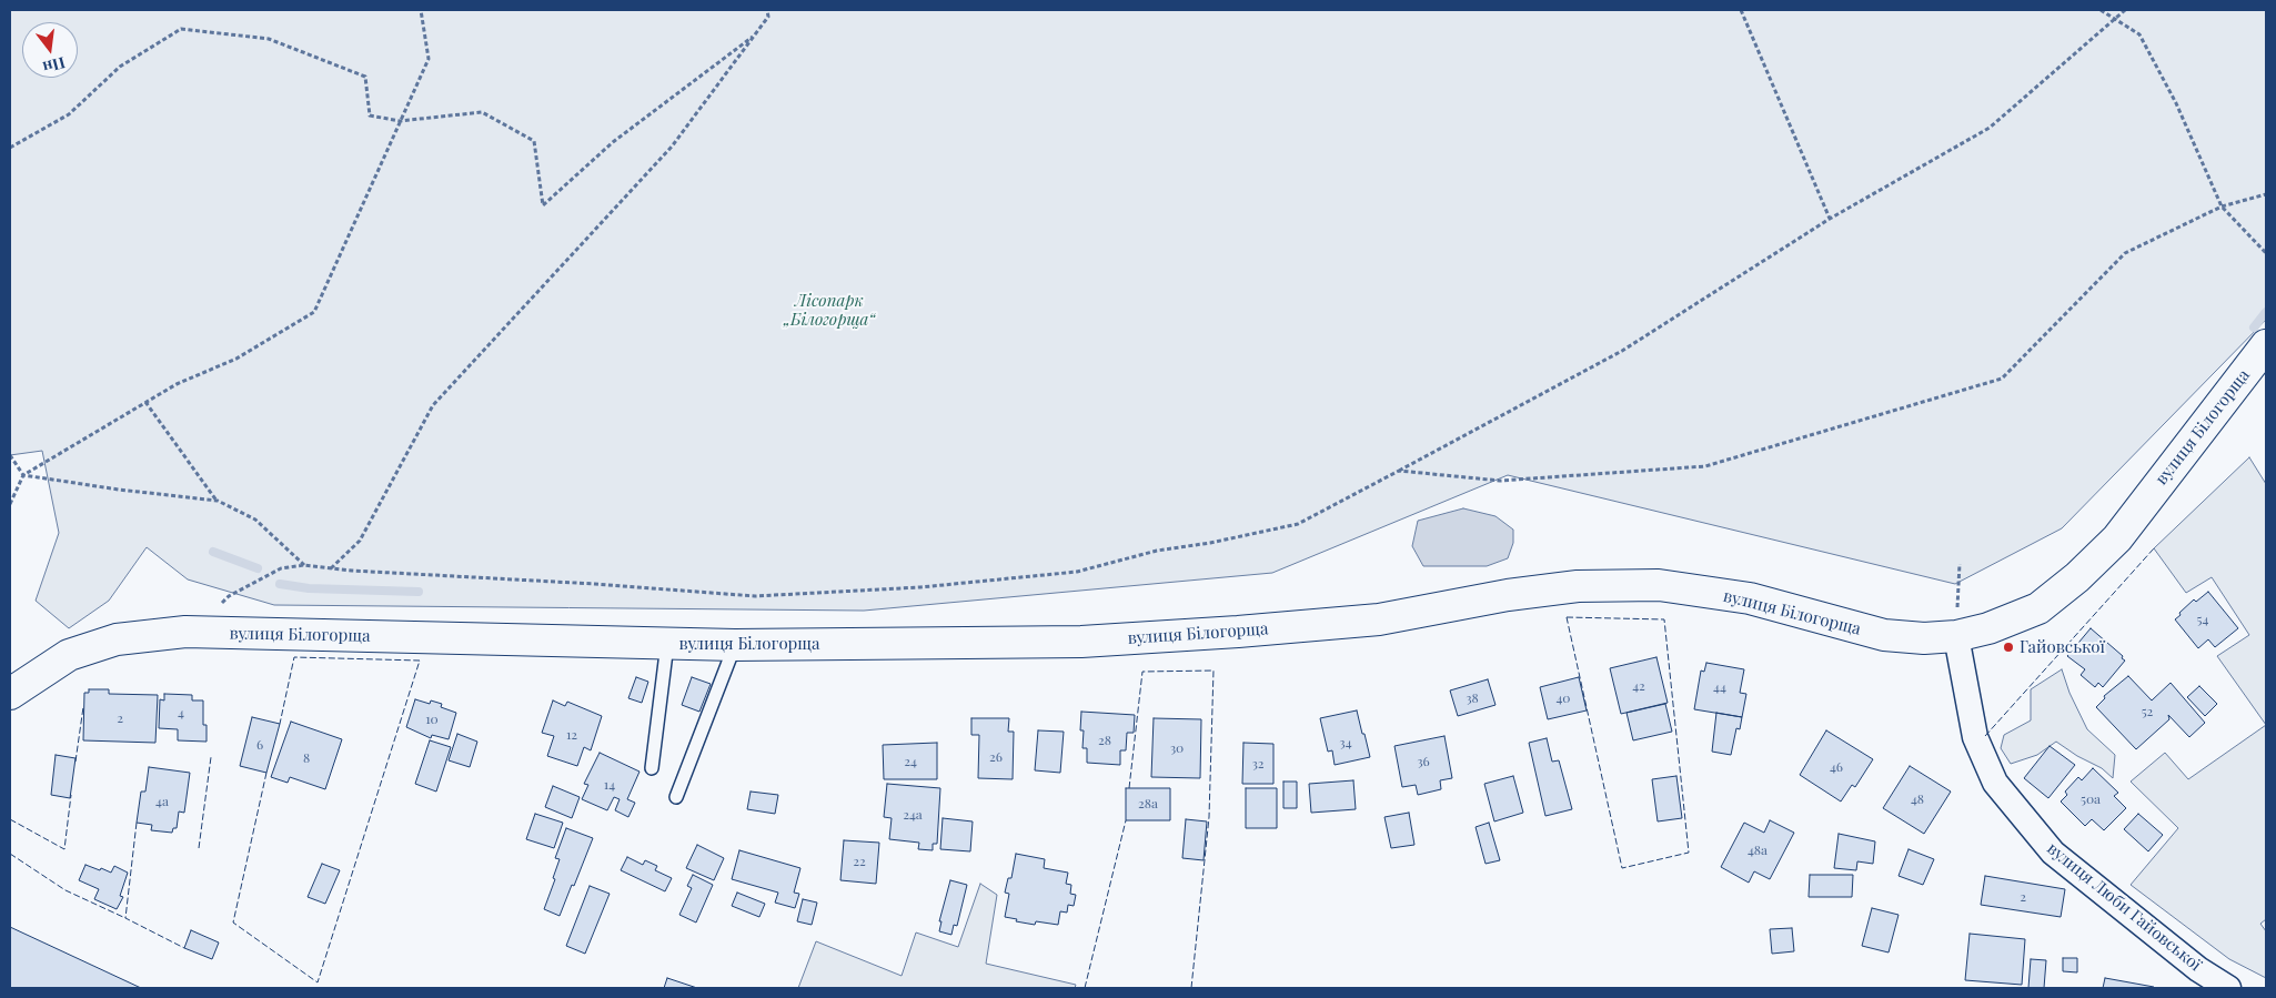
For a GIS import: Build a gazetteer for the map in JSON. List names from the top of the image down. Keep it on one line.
{"streets":{"street":["вулиця Білогорща","вулиця Люби Гайовської"]},"crossings":[["вулиця Білогорща","вулиця Люби Гайовської"]],"parks":["Лісопарк „Білогорща“"],"places":["Гайовської"],"house_numbers":["54","42","44","38","40","52","4","2","10","12","28","34","6","30","26","8","24","36","32","46","14","48","50а","4а","28а","24а","48а","22","2"],"north":"bottom"}
